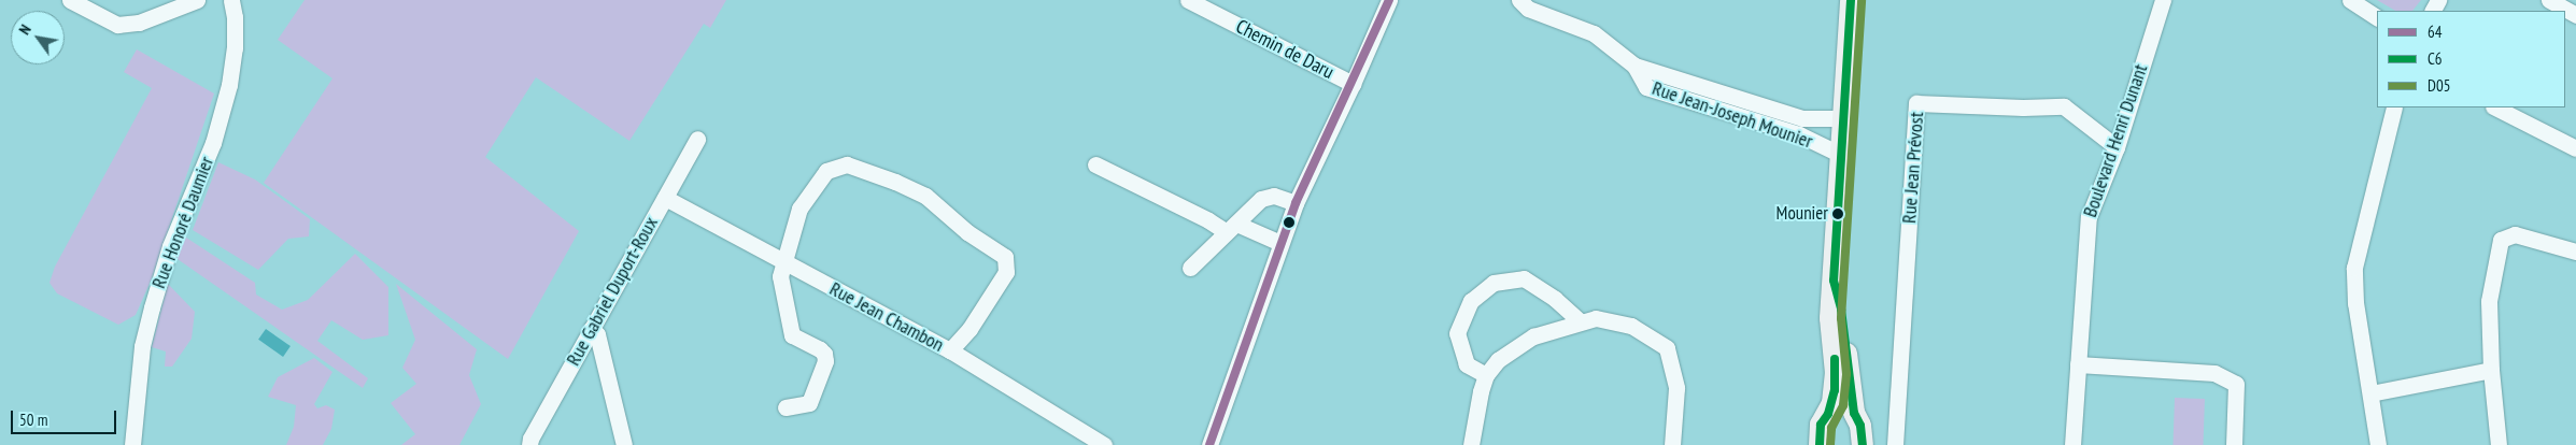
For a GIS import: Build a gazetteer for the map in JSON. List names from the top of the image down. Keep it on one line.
{"streets":{"street":["Chemin de Daru","Rue Jean-Joseph Mounier","Boulevard Henri Dunant","Rue Jean Prévost","Rue Honoré Daumier","Rue Gabriel Duport-Roux","Rue Jean Chambon"]},"crossings":[["Boulevard Henri Dunant","Rue Jean Prévost"],["Rue Gabriel Duport-Roux","Rue Jean Chambon"]],"places":["Mounier"],"lines":["transit line 64","transit line C6","transit line D05"],"legend":["64","C6","D05"],"scale_bar":"50 m","north":"top left"}
